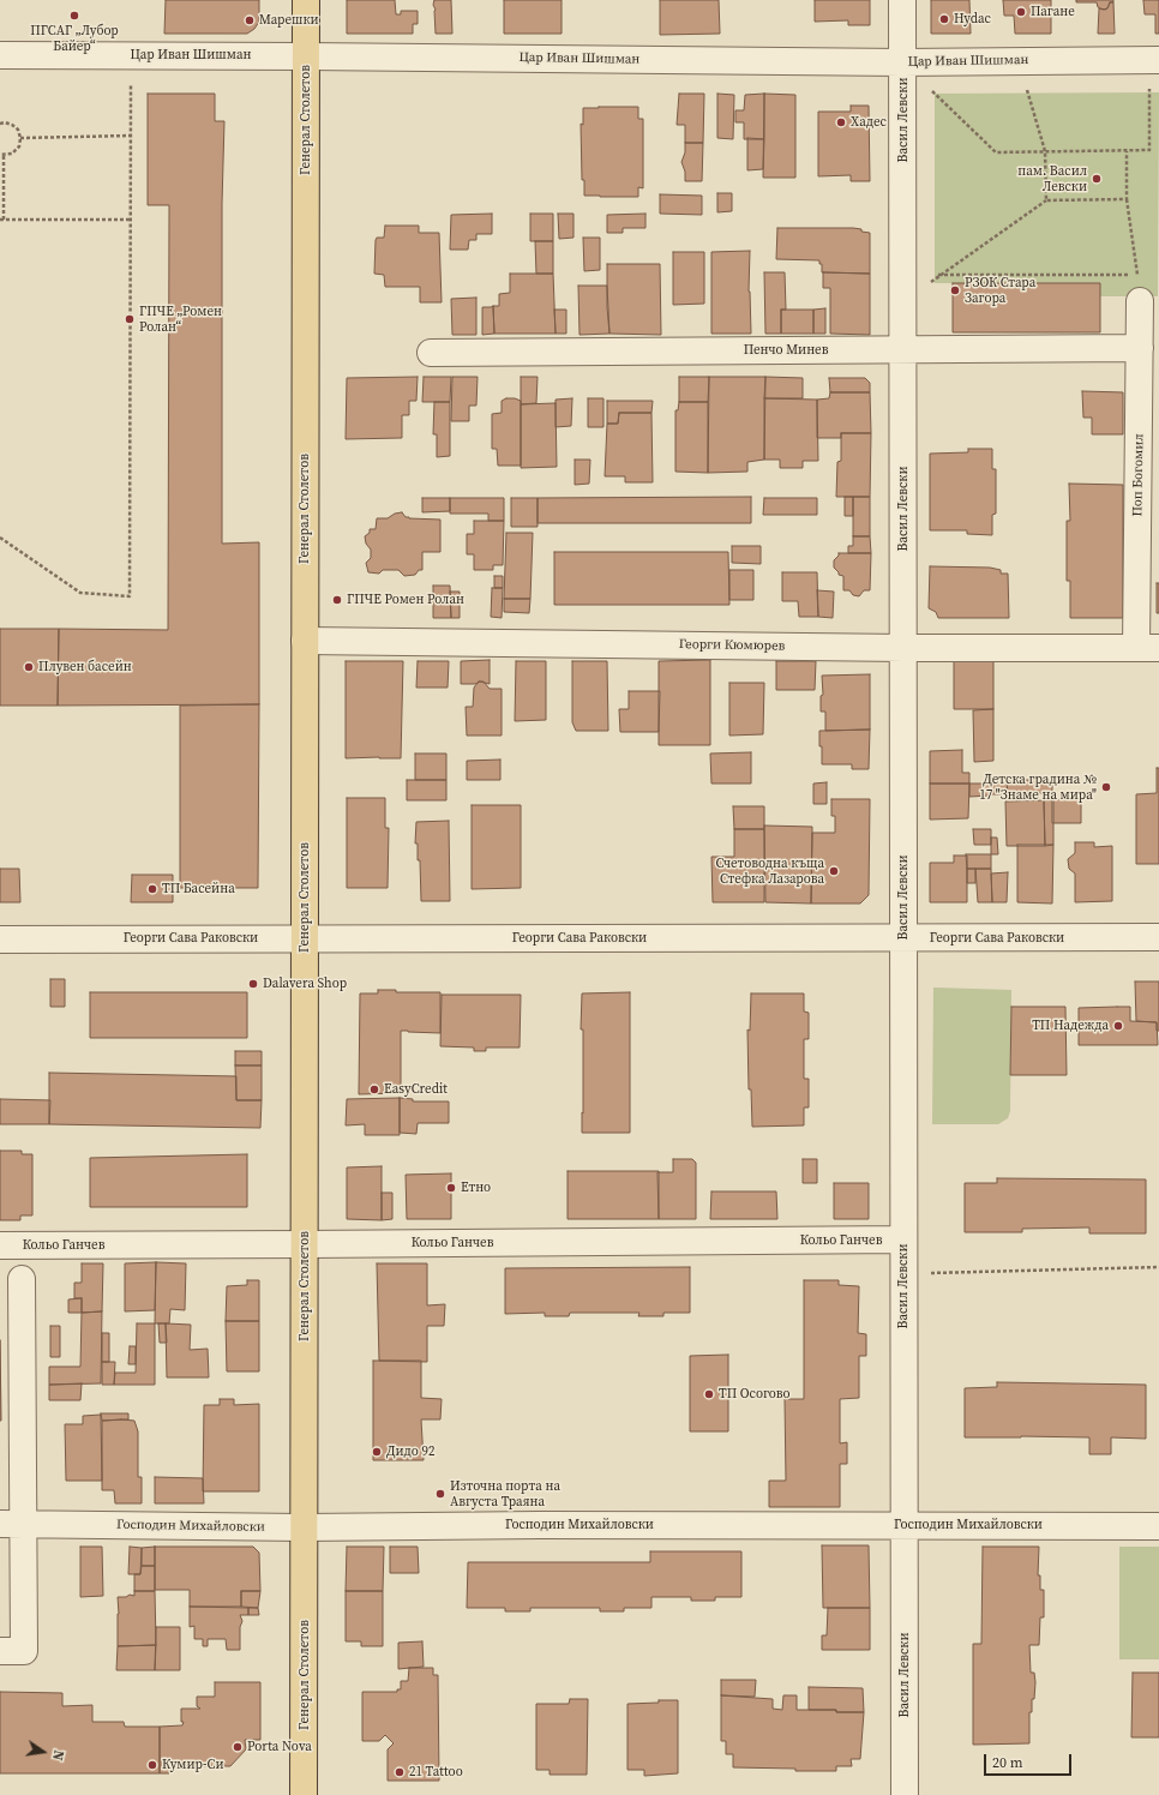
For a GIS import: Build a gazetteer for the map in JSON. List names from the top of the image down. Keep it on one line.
{"streets":{"main road":["Генерал Столетов"],"street":["Цар Иван Шишман","Васил Левски","Пенчо Минев","Поп Богомил","Георги Кюмюрев","Георги Сава Раковски","Кольо Ганчев","Господин Михайловски"]},"crossings":[["Цар Иван Шишман","Генерал Столетов"],["Цар Иван Шишман","Васил Левски"],["Генерал Столетов","Георги Кюмюрев"],["Генерал Столетов","Георги Сава Раковски"],["Генерал Столетов","Кольо Ганчев"],["Генерал Столетов","Господин Михайловски"],["Васил Левски","Пенчо Минев"],["Васил Левски","Георги Кюмюрев"],["Васил Левски","Георги Сава Раковски"],["Васил Левски","Кольо Ганчев"],["Васил Левски","Господин Михайловски"],["Пенчо Минев","Поп Богомил"],["Поп Богомил","Георги Кюмюрев"]],"places":["Пагане","ПГСАГ „Лубор Байер“","Hydac","Марешки","Хадес","пам. Васил Левски","РЗОК Стара Загора","ГПЧЕ „Ромен Ролан“","ГПЧЕ Ромен Ролан","Плувен басейн","Детска градина № 17 \"Знаме на мира\"","Счетоводна къща Стефка Лазарова","ТП Басейна","Dalavera Shop","ТП Надежда","EasyCredit","Етно","ТП Осогово","Дидо 92","Източна порта на Августа Траяна","Porta Nova","Кумир-Си","21 Tattoo"],"scale_bar":"20 m","north":"right"}
